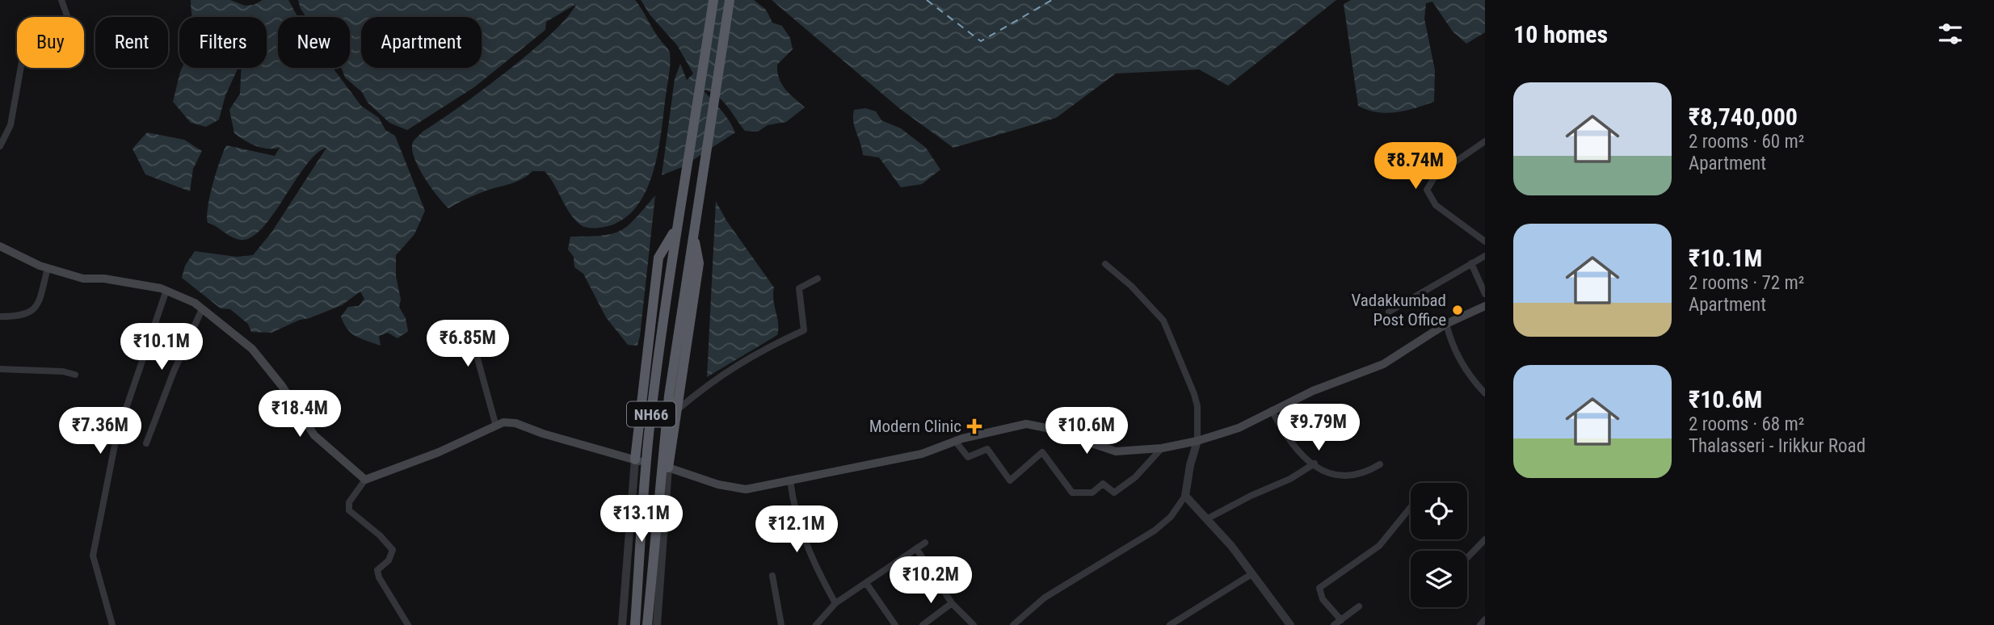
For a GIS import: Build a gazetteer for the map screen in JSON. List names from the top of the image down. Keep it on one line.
{"streets":{"highway":["NH66"]},"places":{"other":["Vadakkumbad Post Office"],"health":["Modern Clinic"]},"page":{"heading":"10 homes","chip":["Buy","Rent","Filters","New","Apartment"],"list":[{"name":"₹8,740,000","note":"2 rooms · 60 m² · Apartment"},{"name":"₹10.1M","note":"2 rooms · 72 m² · Apartment"},{"name":"₹10.6M","note":"2 rooms · 68 m² · Thalasseri - Irikkur Road"}],"price":["₹8.74M","₹6.85M","₹10.1M","₹18.4M","₹9.79M","₹7.36M","₹10.6M","₹13.1M","₹12.1M","₹10.2M"]}}
